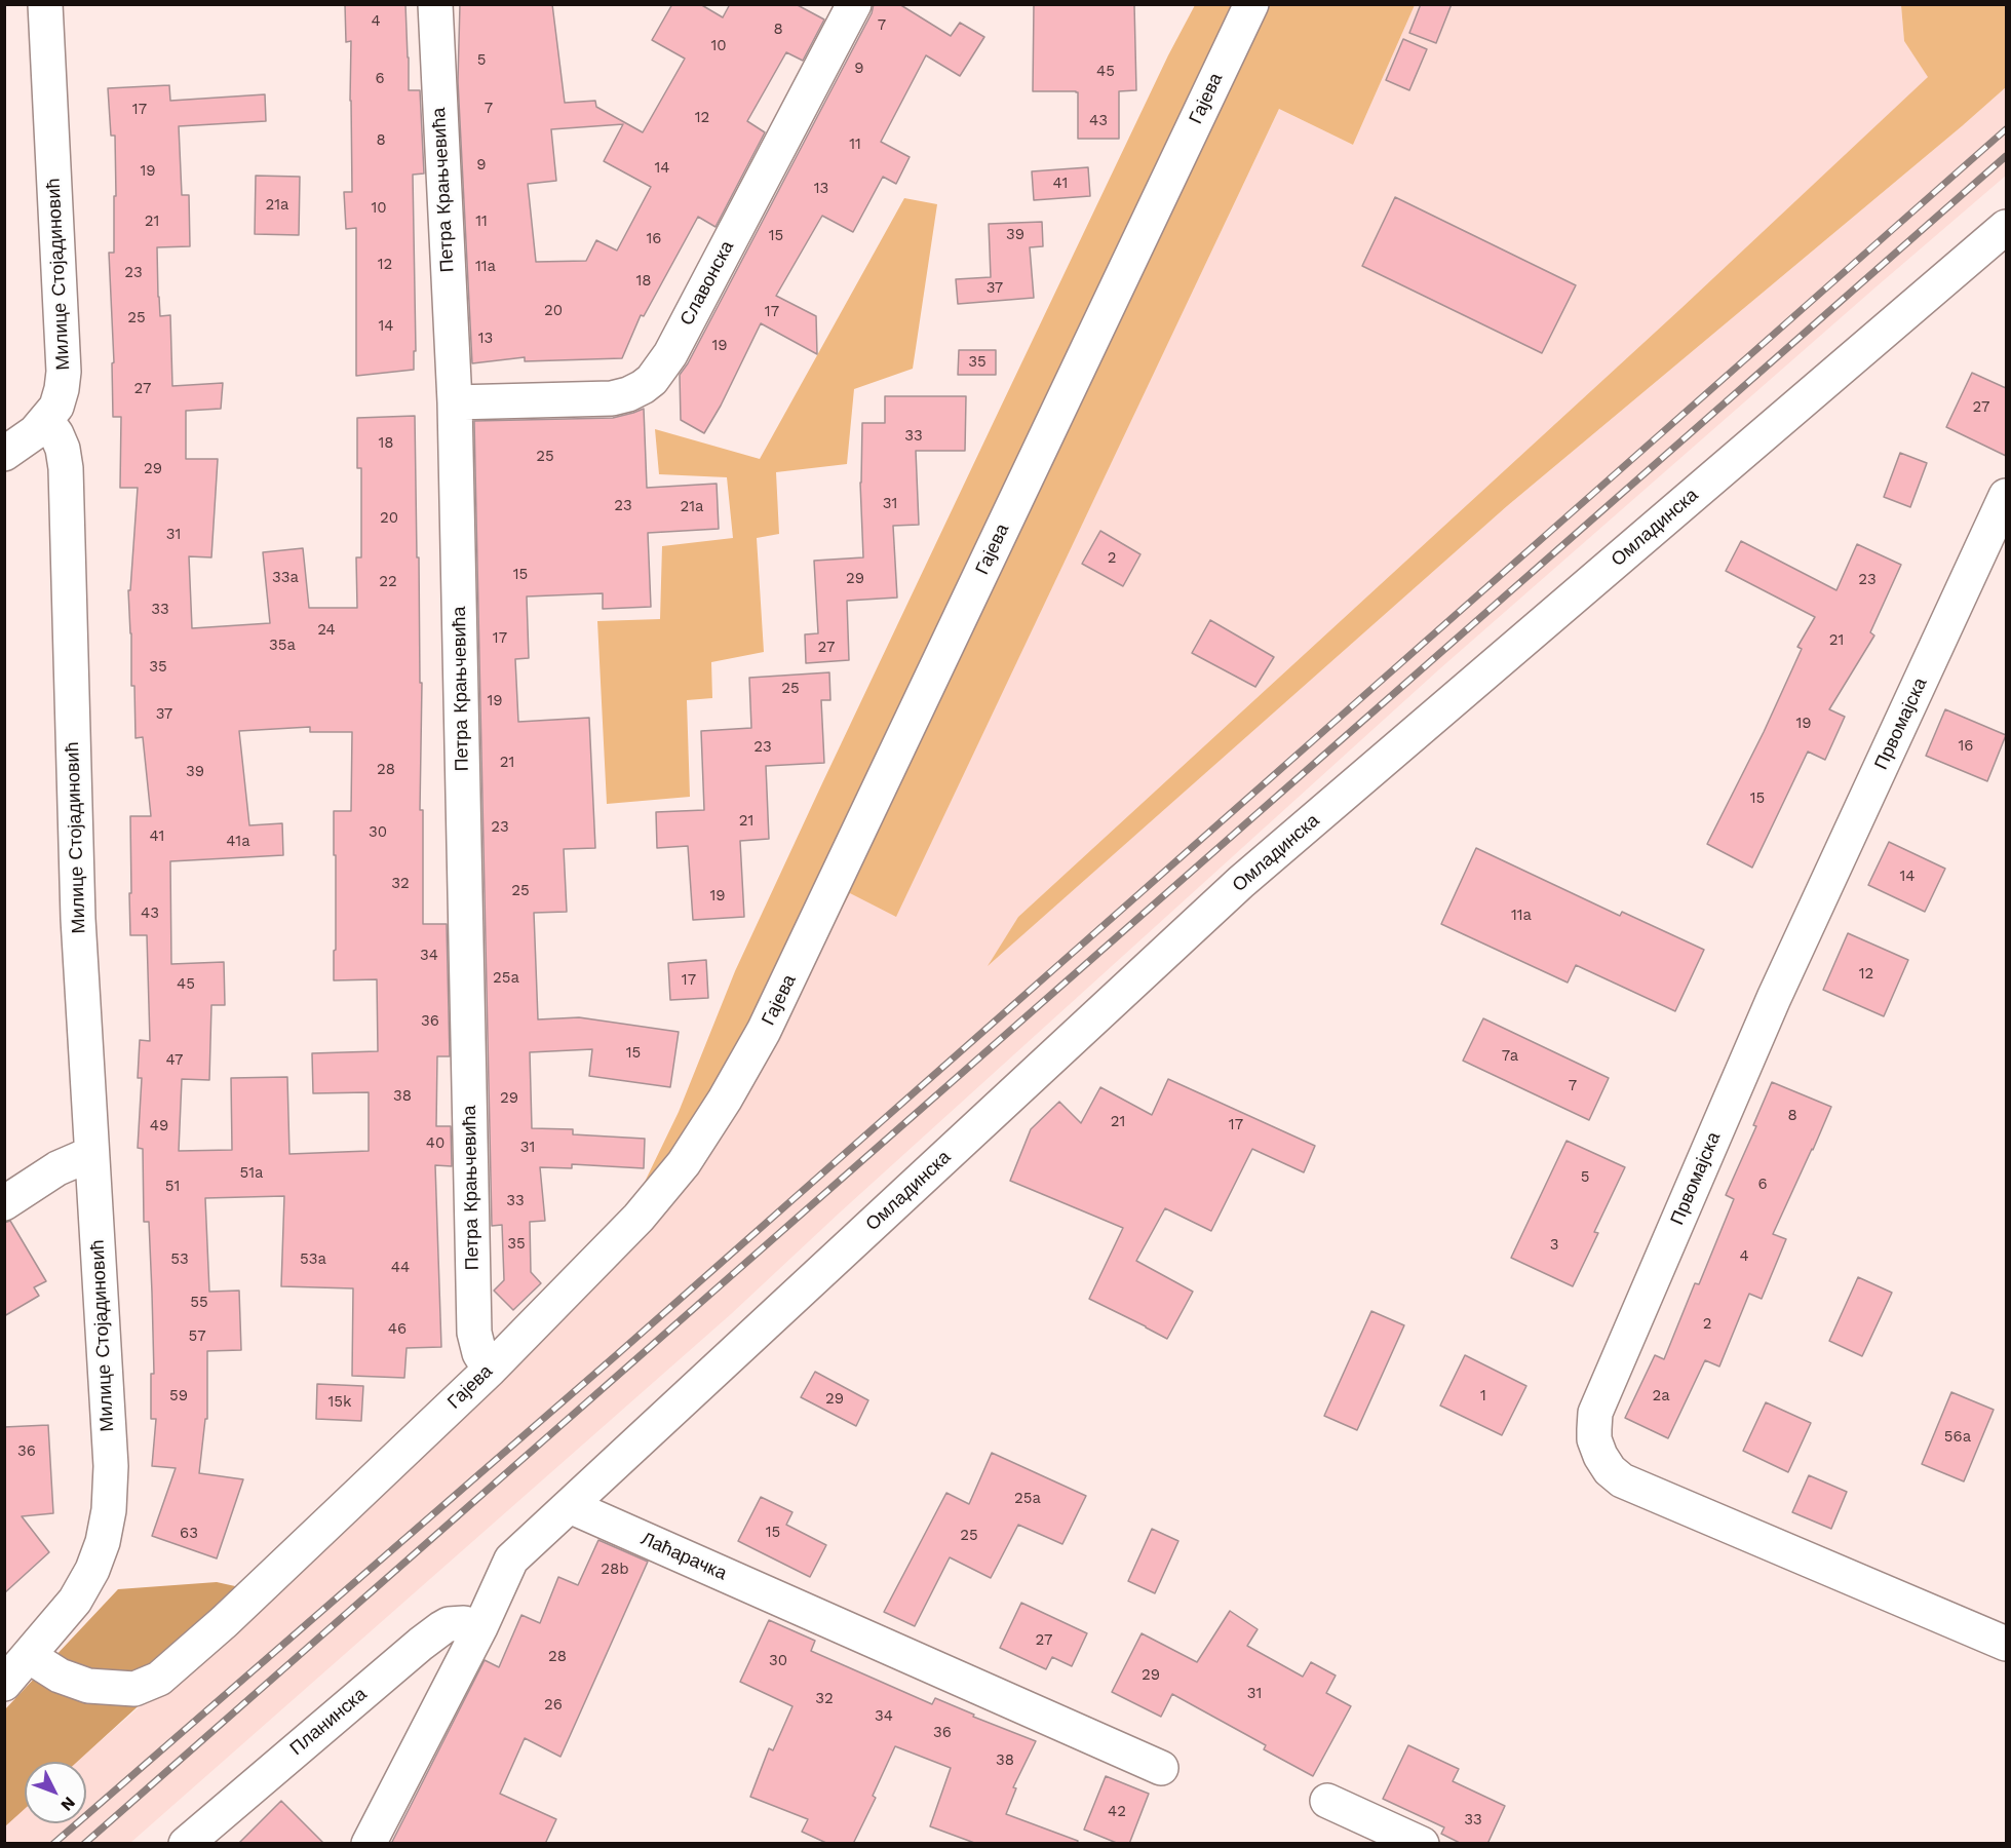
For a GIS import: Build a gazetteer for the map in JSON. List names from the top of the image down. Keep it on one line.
{"streets":{"street":["Гајева","Петра Крањчевића","Милице Стојадиновић","Славонска","Омладинска","Првомајска","Лаћарачка","Планинска"]},"crossings":[["Гајева","Петра Крањчевића"],["Гајева","Милице Стојадиновић"],["Петра Крањчевића","Славонска"],["Омладинска","Лаћарачка"]],"house_numbers":["4","7","8","10","5","9","45","6","7","17","12","43","8","11","9","14","19","41","13","21a","10","21","11","39","15","16","12","11a","23","18","37","20","17","25","14","13","19","35","27","27","33","18","25","29","31","23","21a","20","31","2","15","33a","29","23","22","33","24","17","21","35a","27","35","25","19","37","19","16","23","21","28","39","15","21","23","30","41","41a","14","32","25","19","43","11a","34","12","25a","17","45","36","15","7a","47","7","38","29","8","21","17","49","40","31","51a","5","6","51","33","35","3","4","53","53a","44","55","2","46","57","59","1","2a","29","15k","56a","36","25a","15","63","25","28b","27","28","30","29","31","32","26","34","36","38","42","33"],"north":"bottom right"}
